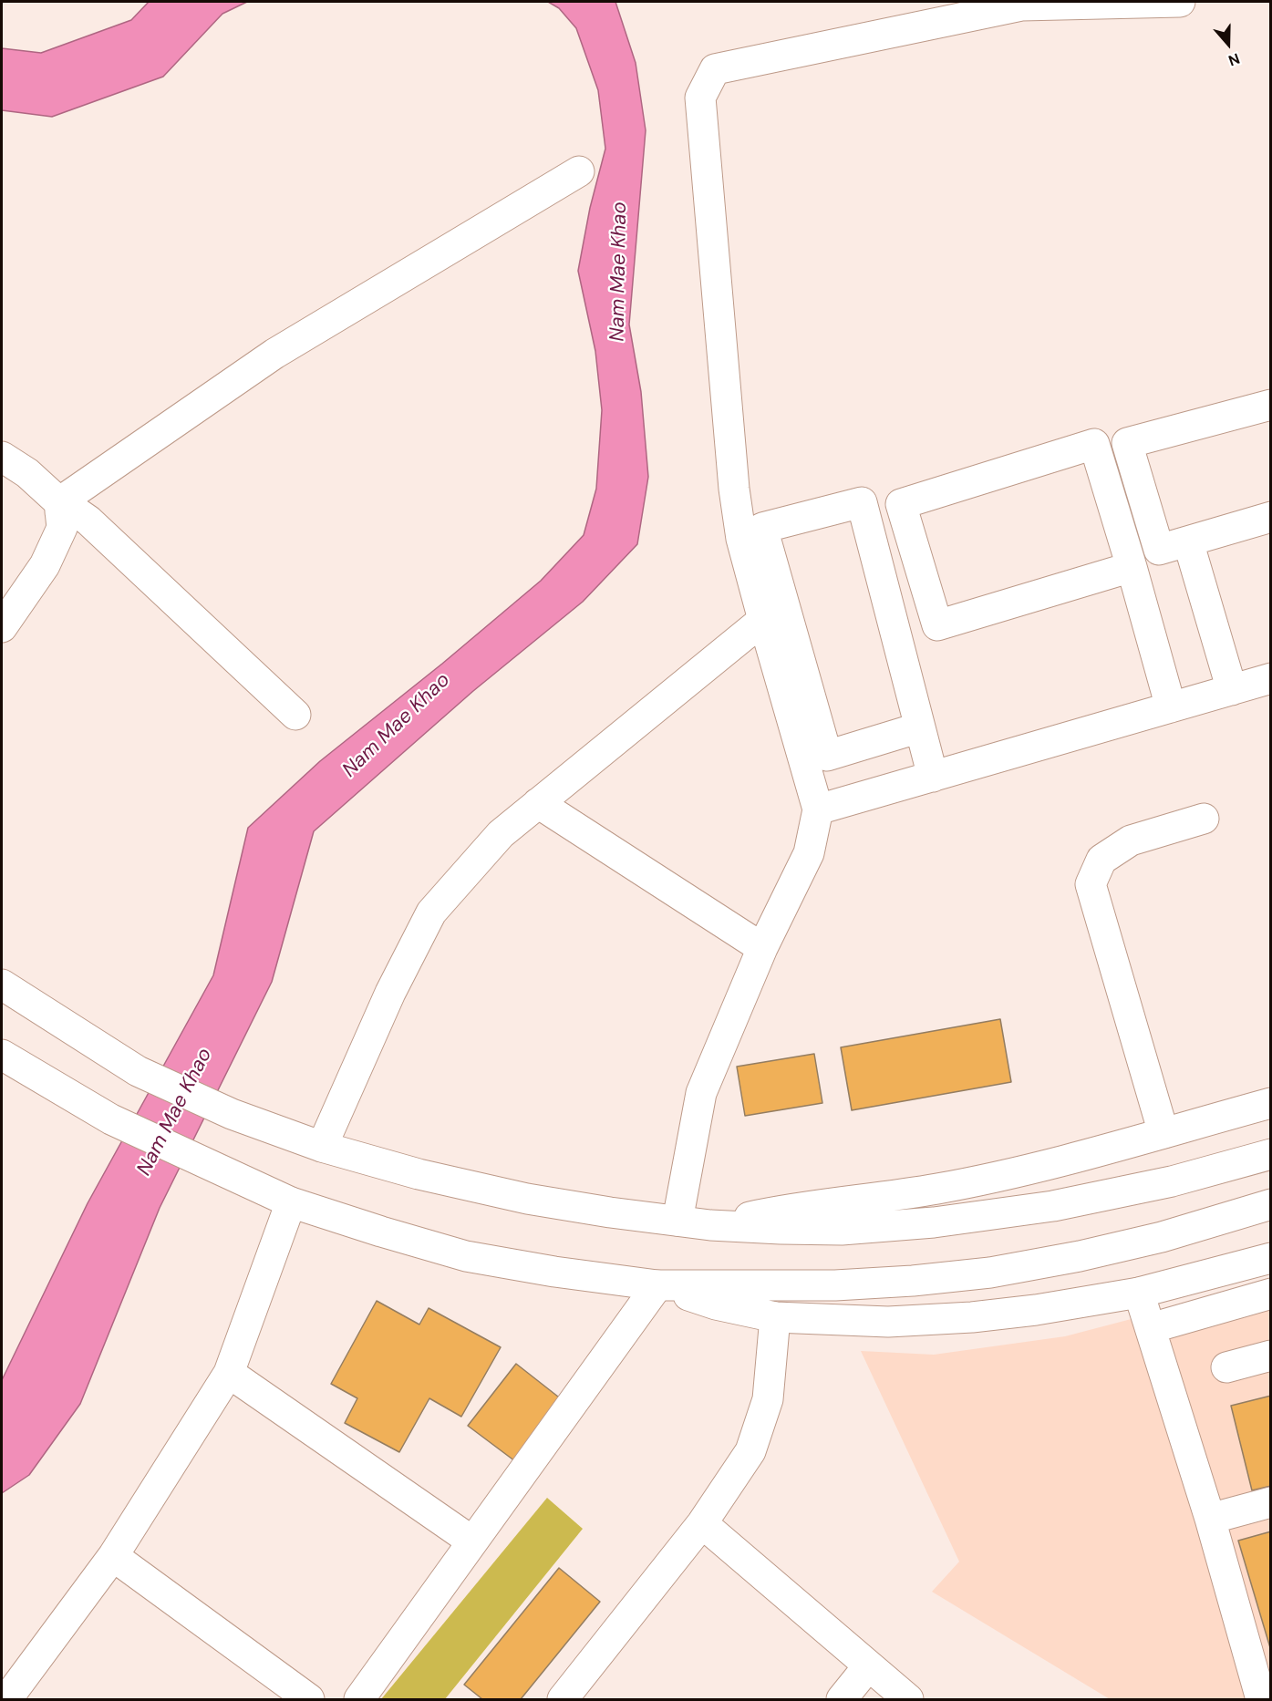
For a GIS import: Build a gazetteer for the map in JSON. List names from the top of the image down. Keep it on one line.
{"water":["Nam Mae Khao"],"north":"bottom"}
